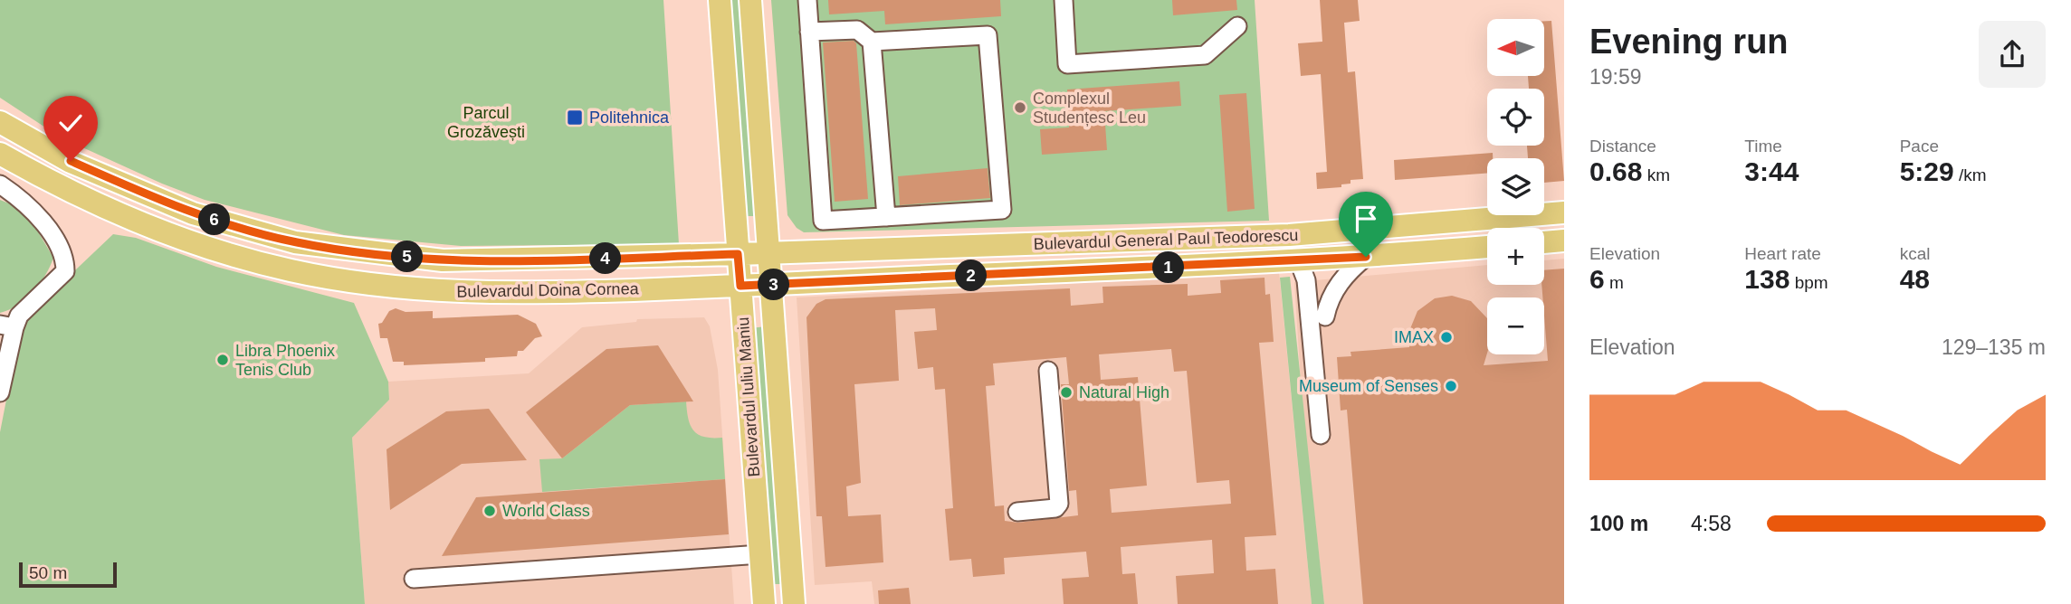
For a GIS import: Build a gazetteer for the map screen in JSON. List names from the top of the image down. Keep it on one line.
{"streets":{"main road":["Bulevardul General Paul Teodorescu","Bulevardul Doina Cornea","Bulevardul Iuliu Maniu"]},"crossings":[["Bulevardul General Paul Teodorescu","Bulevardul Doina Cornea"],["Bulevardul General Paul Teodorescu","Bulevardul Iuliu Maniu"],["Bulevardul Doina Cornea","Bulevardul Iuliu Maniu"]],"parks":["Parcul Grozăvești"],"places":{"other":["Complexul Studențesc Leu","IMAX","Libra Phoenix Tenis Club","Museum of Senses","Natural High","World Class"],"transit":["Politehnica"]},"scale_bar":"50 m","north":"left","page":{"heading":["Evening run","19:59"],"map_buttons":["+","−"],"stats":[["Distance","0.68 km"],["Time","3:44"],["Pace","5:29 /km"],["Elevation","6 m"],["Heart rate","138 bpm"],["kcal","48"]],"pins":["6","5","4","1","2","3"],"chart":["Elevation","129–135 m"],"list":[{"name":"100 m","note":"4:58"}],"scale":"50 m"}}
